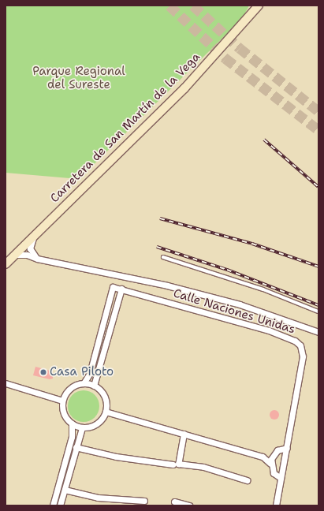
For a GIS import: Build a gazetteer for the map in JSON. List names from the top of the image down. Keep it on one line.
{"streets":{"street":["Carretera de San Martín de la Vega","Calle Naciones Unidas"]},"parks":["Parque Regional del Sureste"],"places":["Casa Piloto"]}
